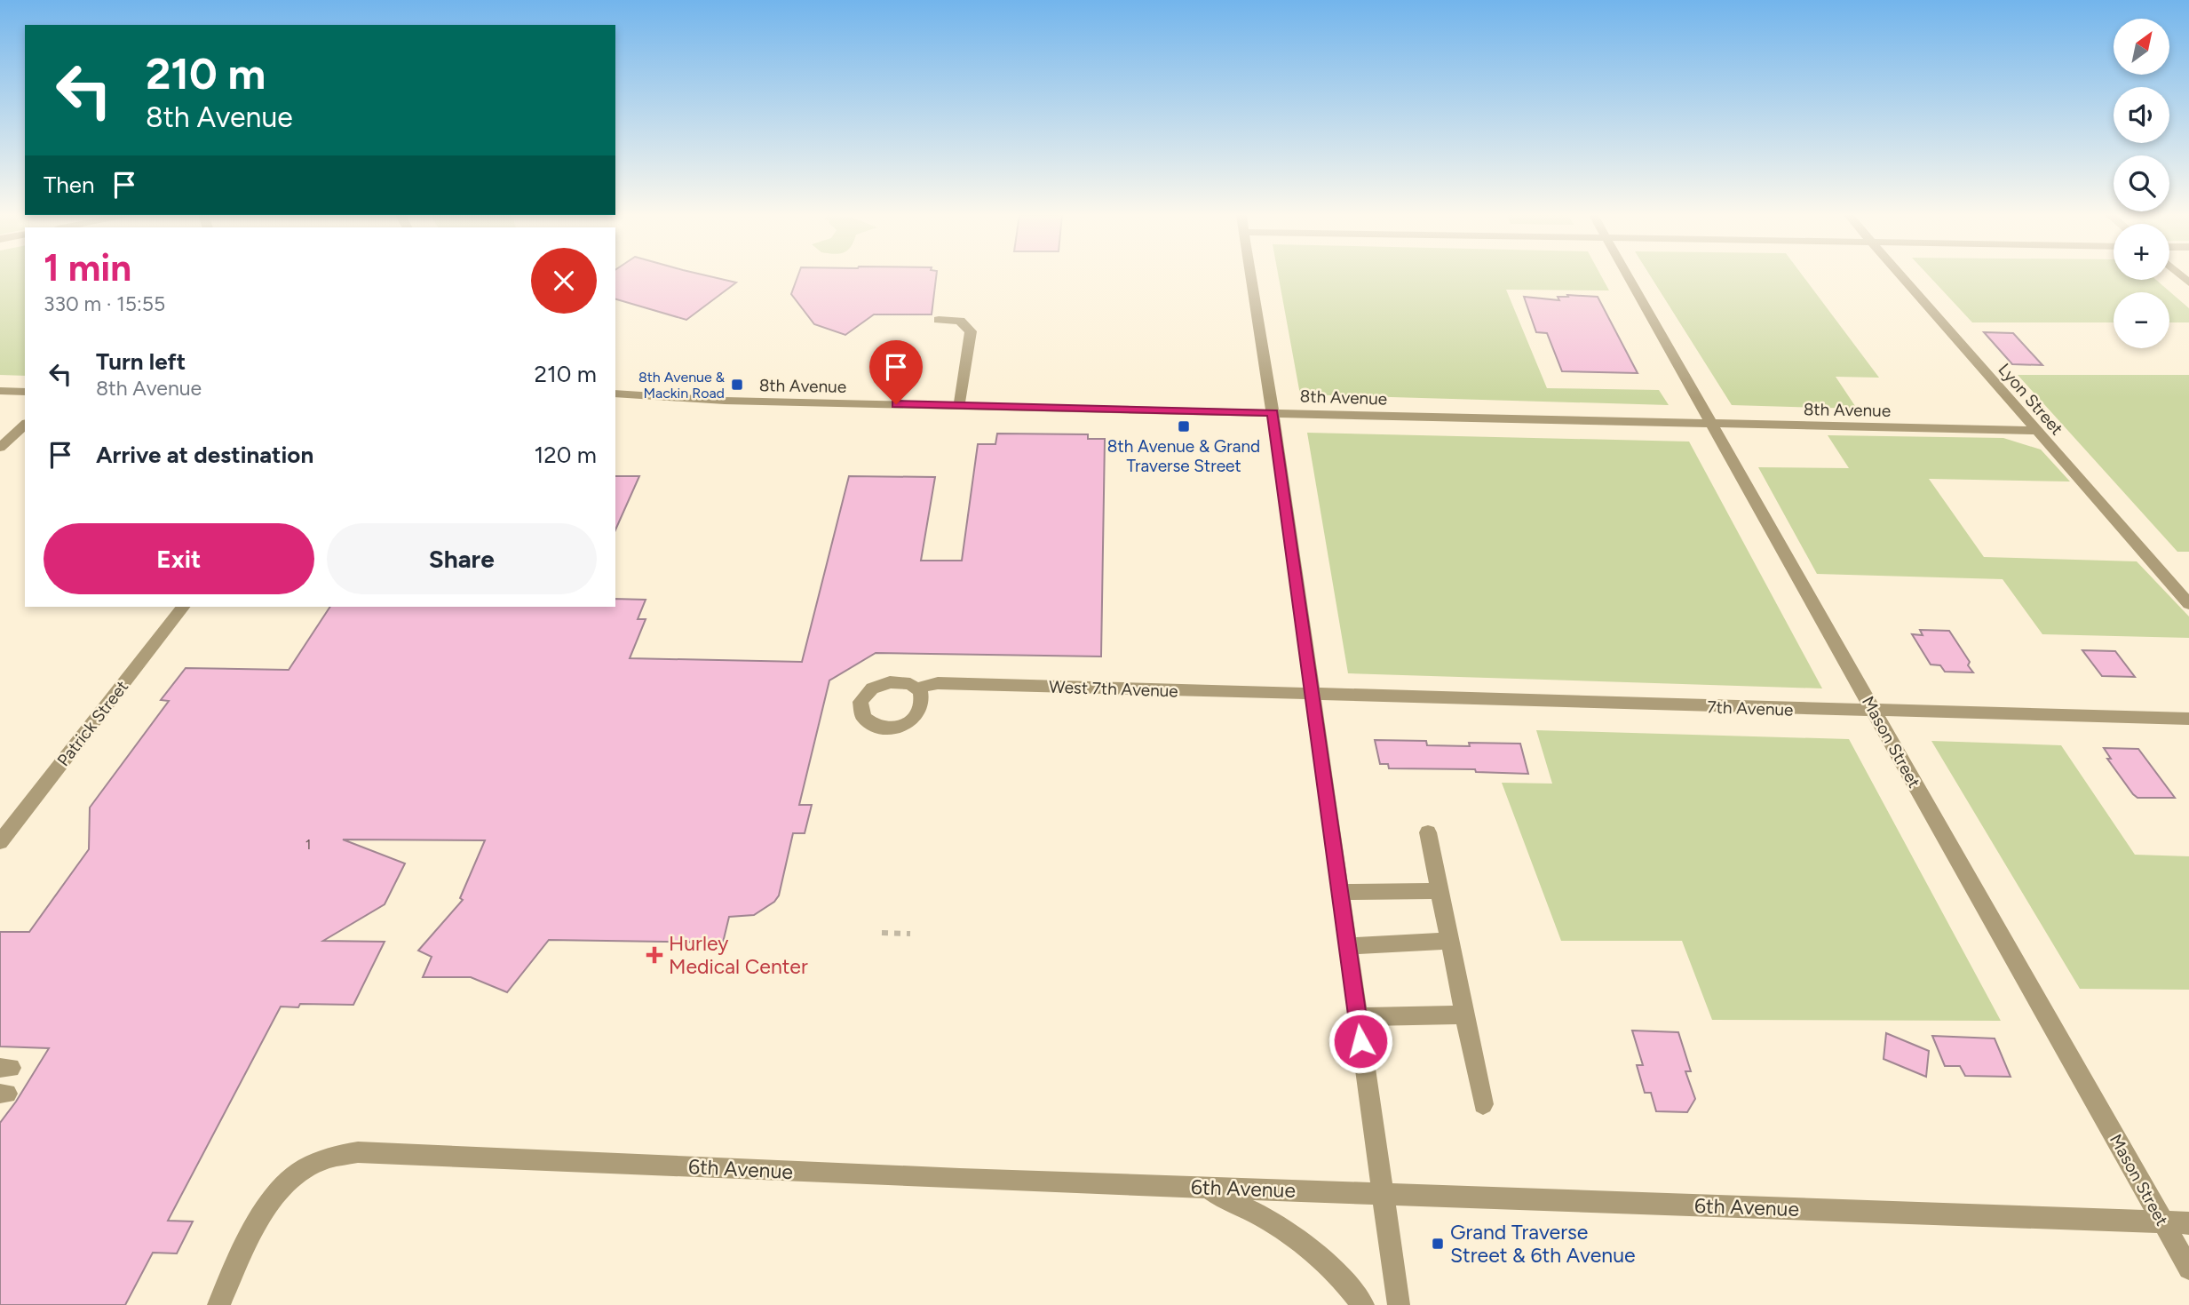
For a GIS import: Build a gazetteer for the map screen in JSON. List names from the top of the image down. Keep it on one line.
{"streets":{"street":["8th Avenue","Lyon Street","West 7th Avenue","7th Avenue","Patrick Street","Mason Street","6th Avenue"]},"crossings":[["8th Avenue","Lyon Street"],["8th Avenue","Mason Street"],["West 7th Avenue","7th Avenue"],["7th Avenue","Mason Street"],["Mason Street","6th Avenue"]],"places":{"transit":["8th Avenue & Mackin Road","8th Avenue & Grand Traverse Street","Grand Traverse Street & 6th Avenue"],"health":["Hurley Medical Center"]},"house_numbers":["1"],"north":"top right","page":{"map_buttons":["+","−"],"turn":["210 m","8th Avenue"],"then":"Then","heading":["1 min","330 m · 15:55"],"list":[{"name":"Turn left","note":"8th Avenue","value":"210 m"},{"name":"Arrive at destination","value":"120 m"}],"buttons":["Exit","Share"]}}
